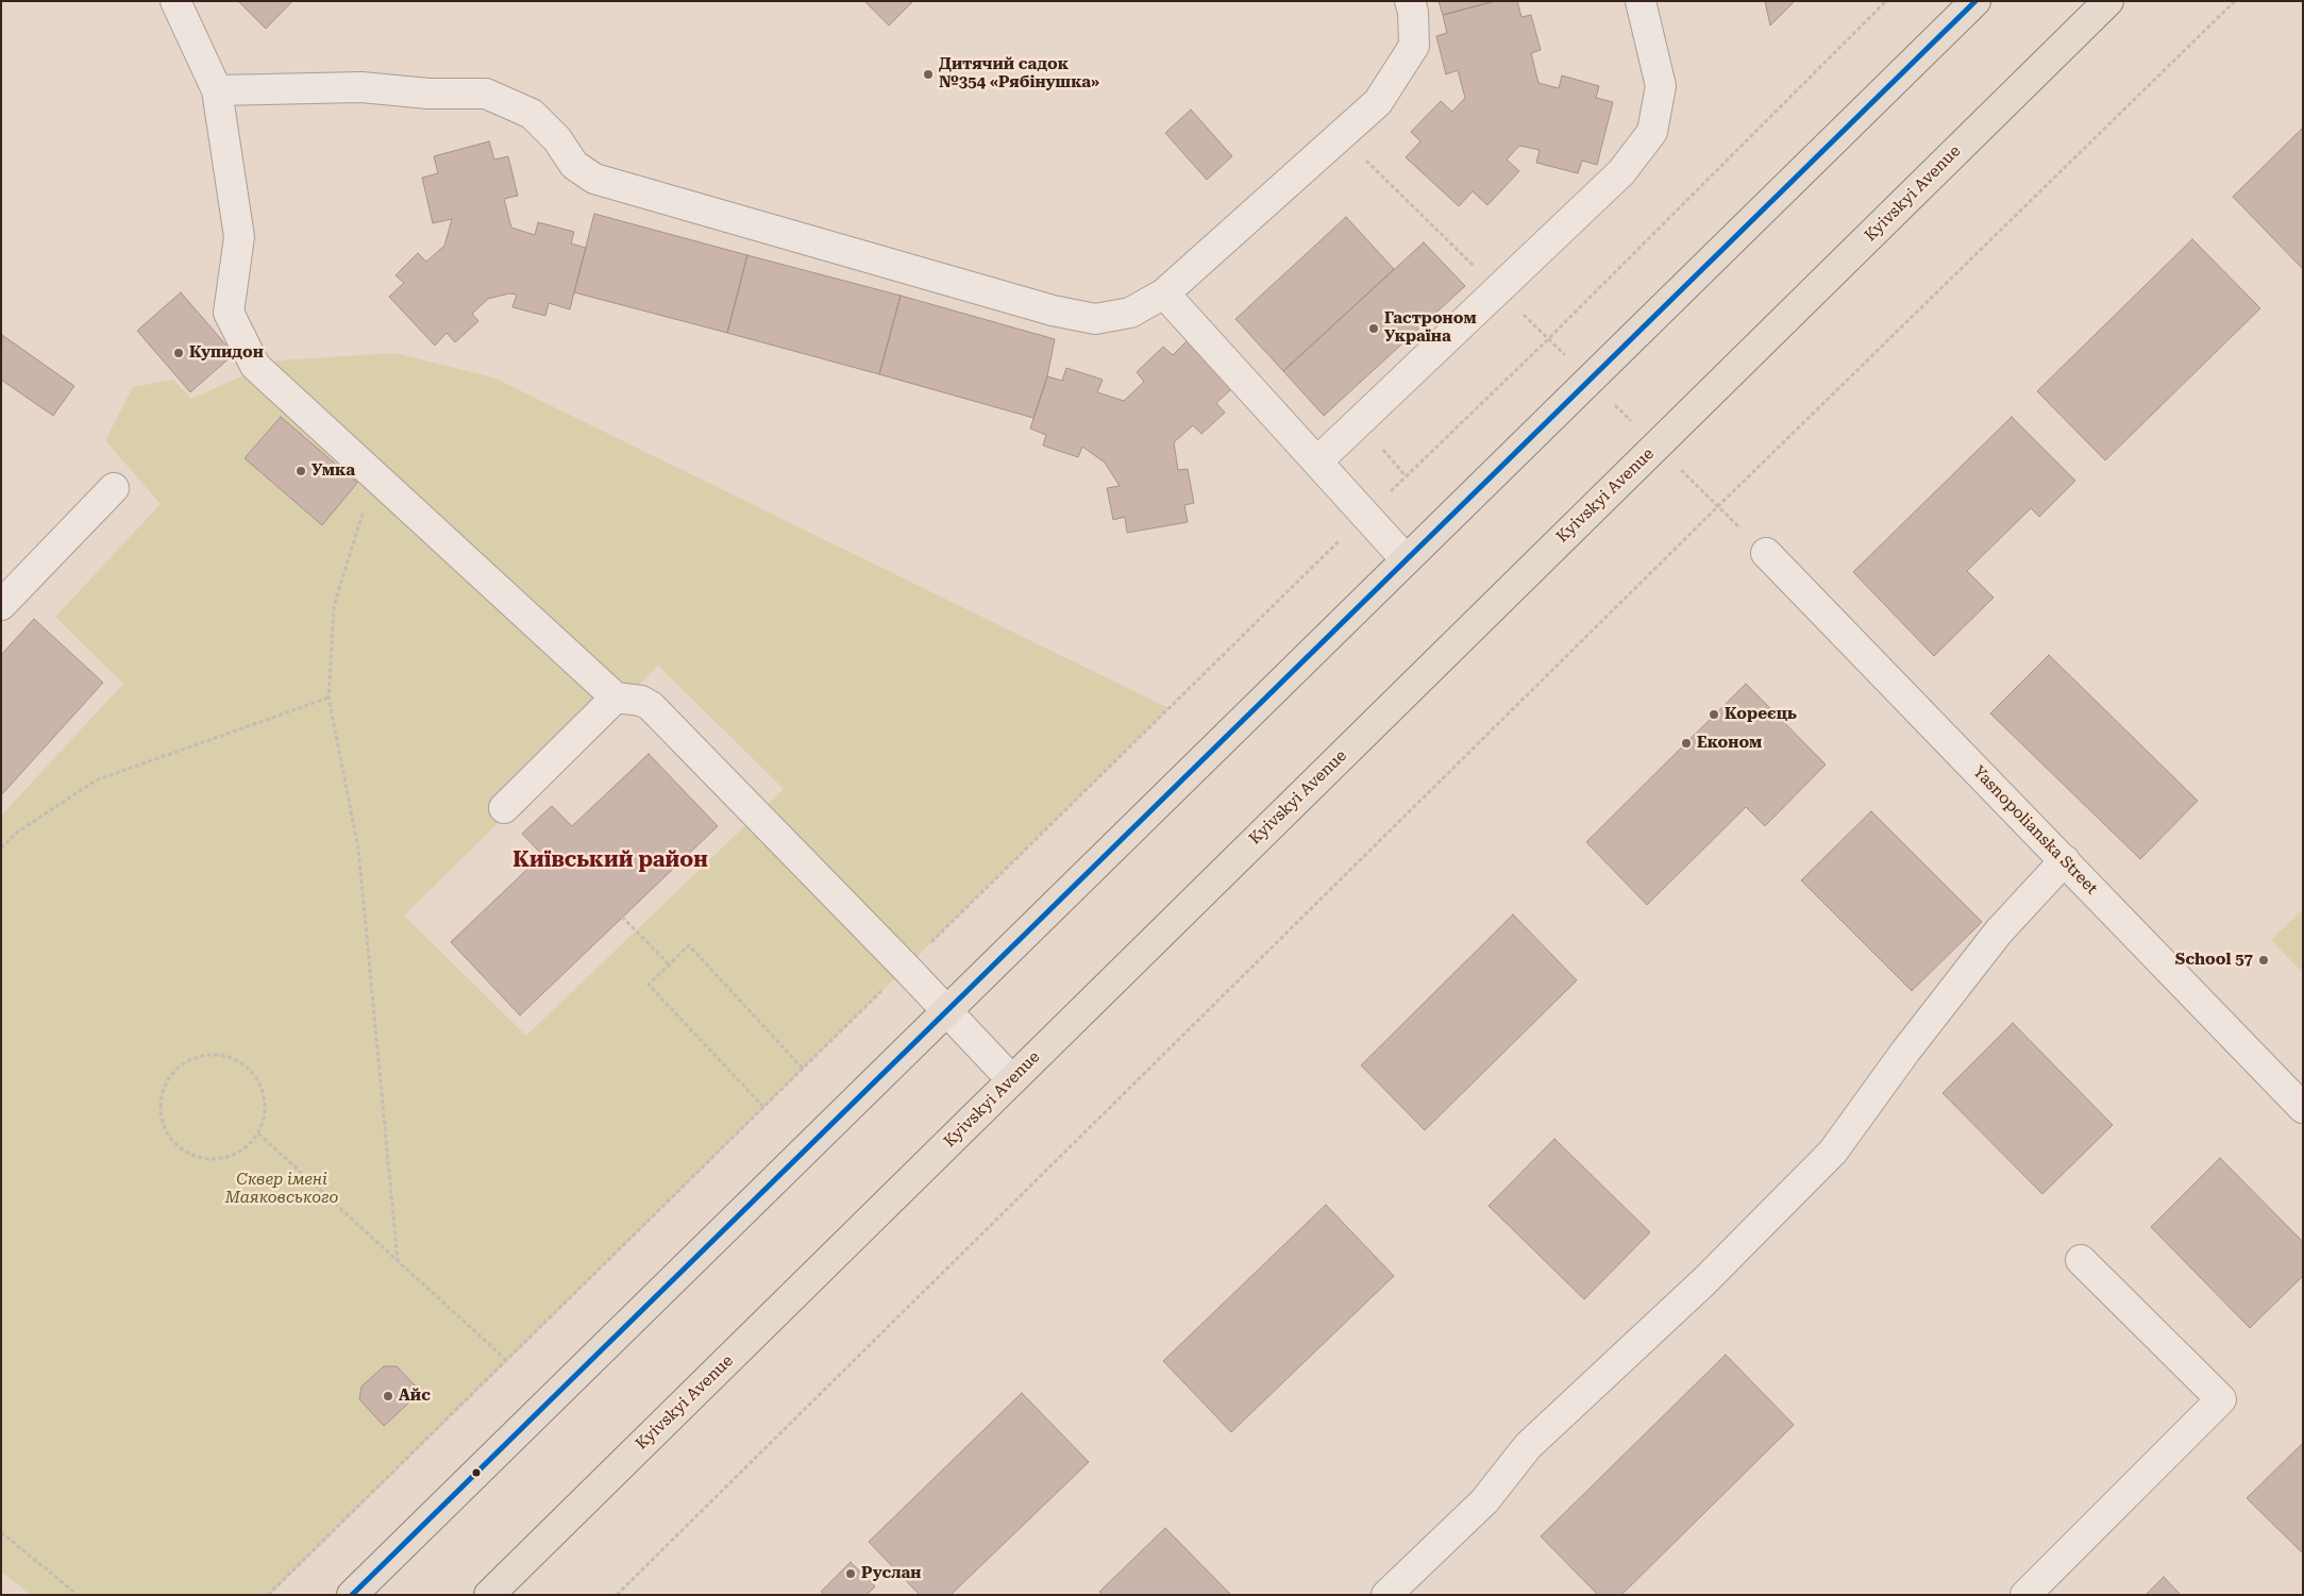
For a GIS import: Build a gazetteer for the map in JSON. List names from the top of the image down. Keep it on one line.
{"streets":{"main road":["Kyivskyi Avenue"],"street":["Yasnopolianska Street"]},"districts":["Київський район"],"parks":["Сквер імені Маяковського"],"places":["Дитячий садок №354 «Рябінушка»","Гастроном Україна","Купидон","Умка","Кореєць","Економ","School 57","Айс","Руслан"]}
